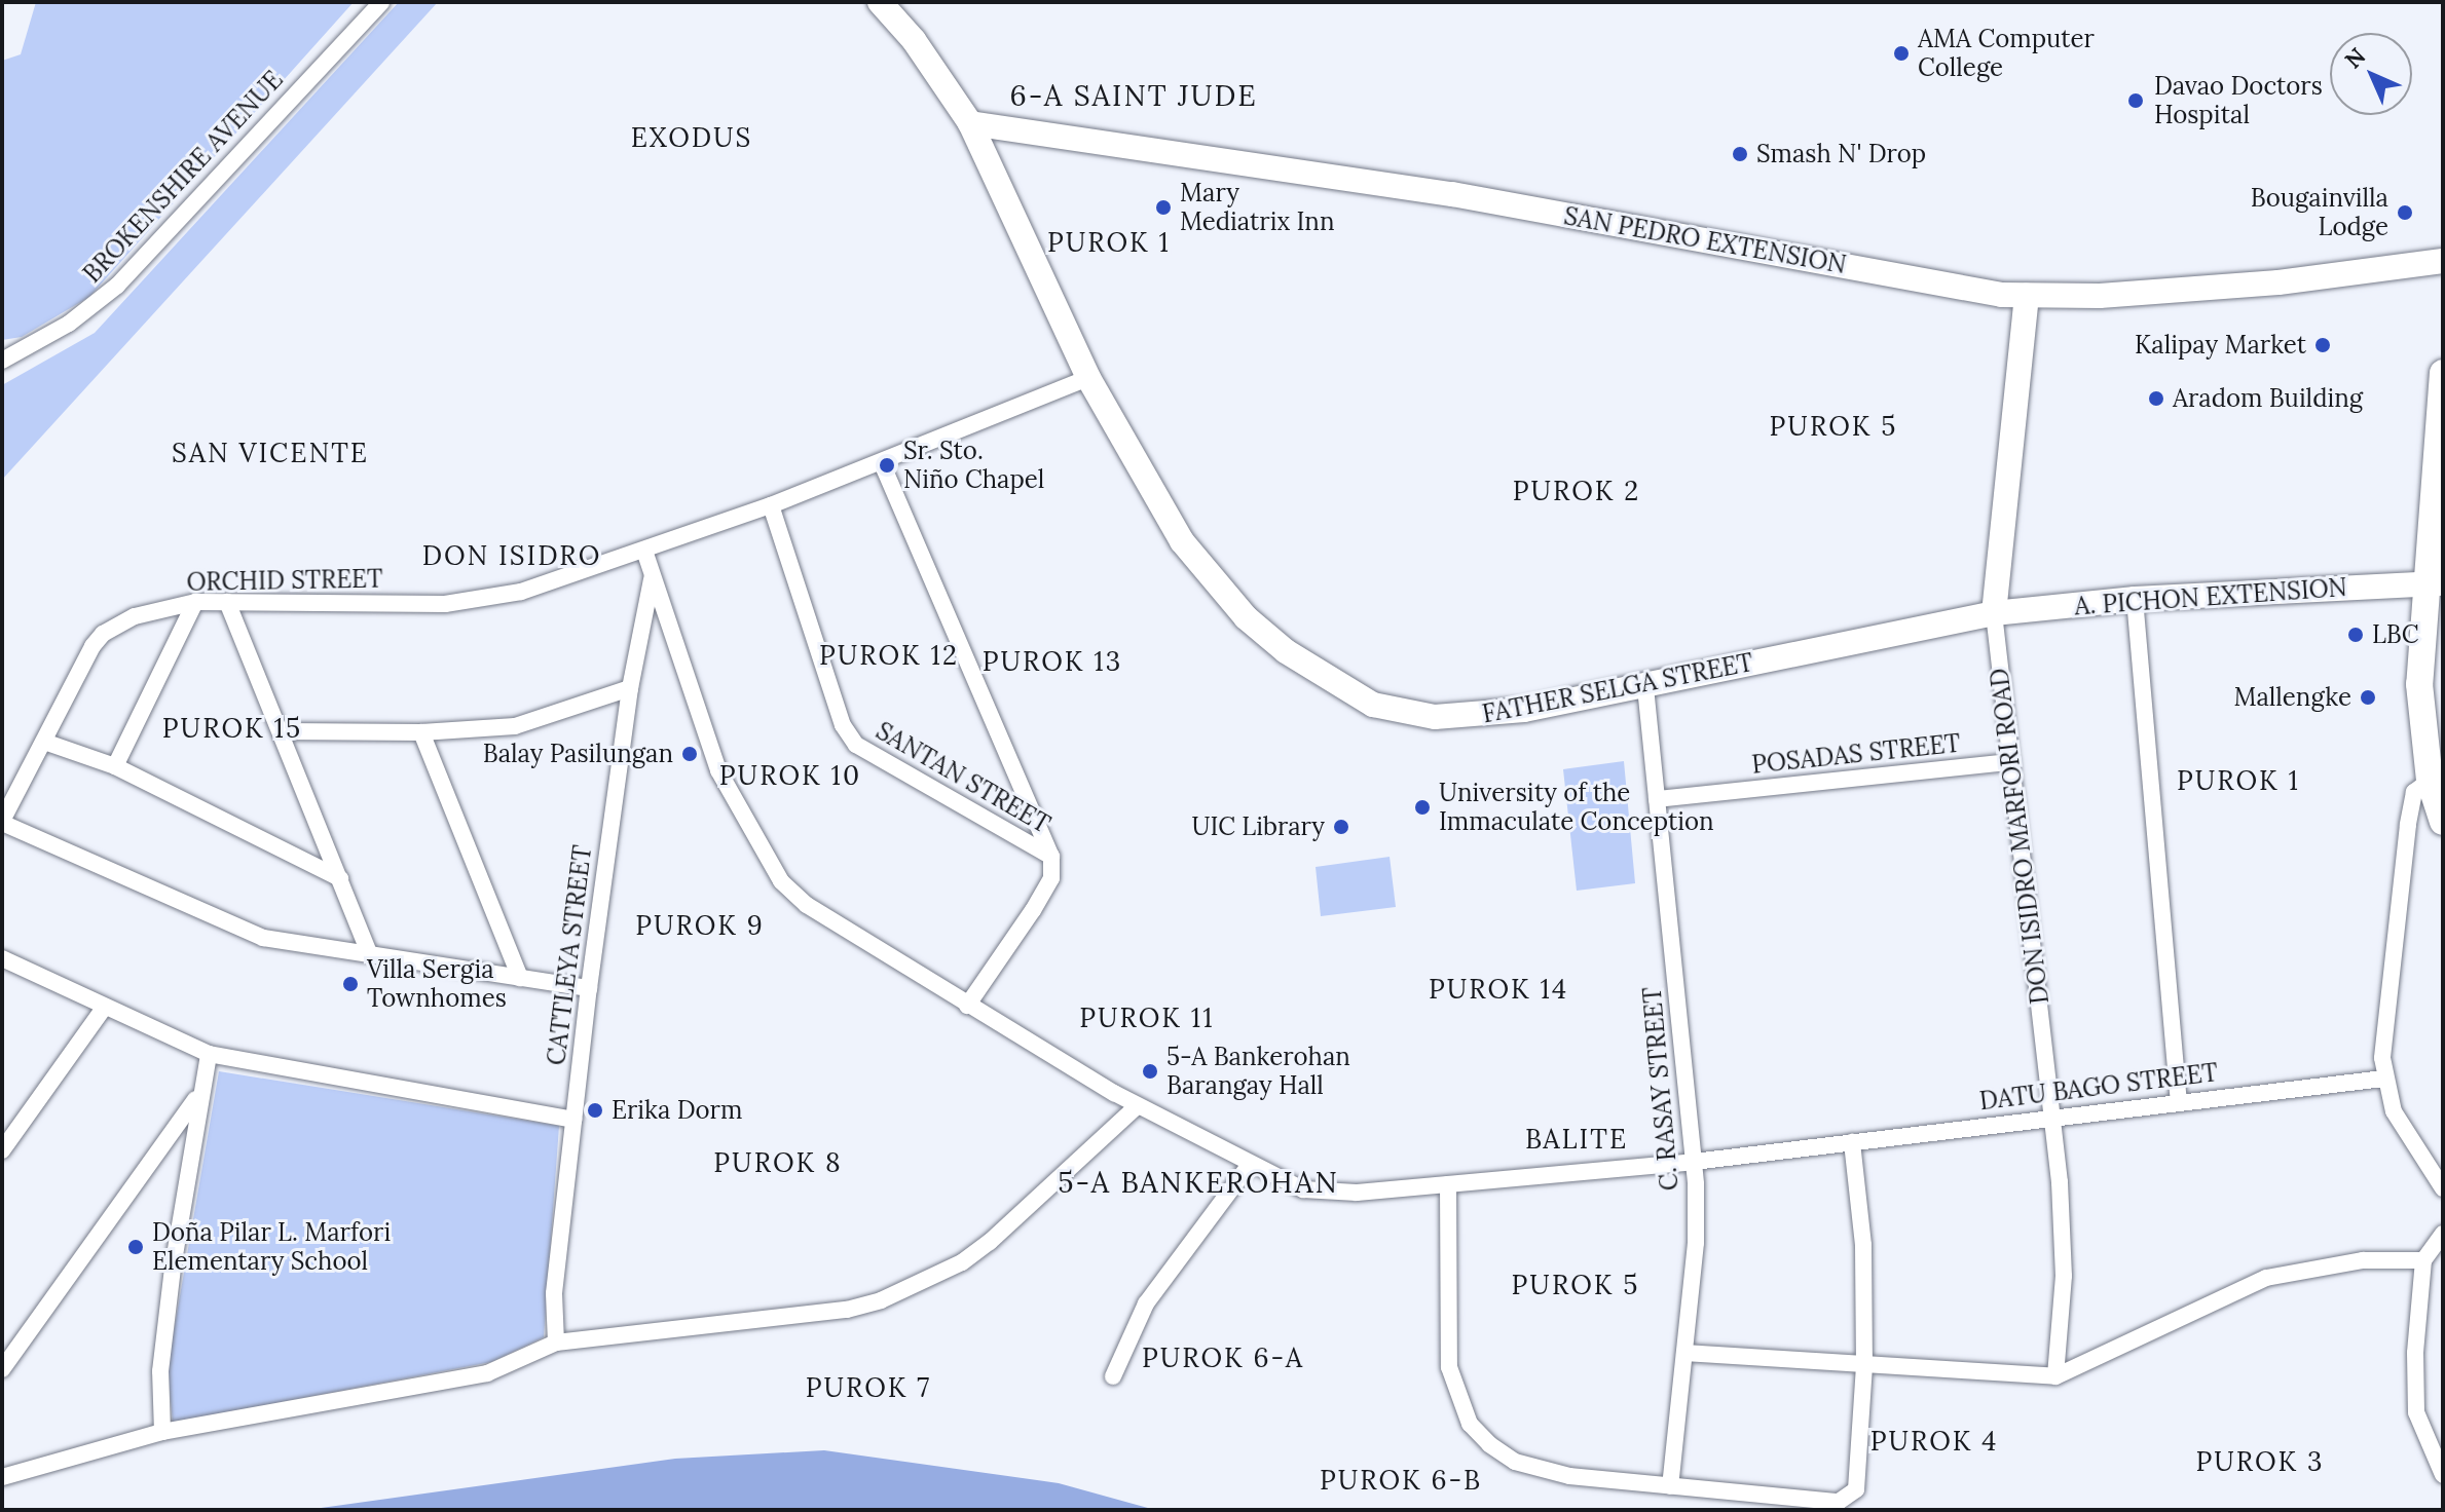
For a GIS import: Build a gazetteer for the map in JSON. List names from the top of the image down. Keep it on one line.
{"streets":{"main road":["SAN PEDRO EXTENSION","A. PICHON EXTENSION","FATHER SELGA STREET","DON ISIDRO MARFORI ROAD"],"street":["BROKENSHIRE AVENUE","ORCHID STREET","POSADAS STREET","SANTAN STREET","CATTLEYA STREET","DATU BAGO STREET","C. RASAY STREET"]},"crossings":[["SAN PEDRO EXTENSION","FATHER SELGA STREET"],["SAN PEDRO EXTENSION","DON ISIDRO MARFORI ROAD"],["ORCHID STREET","FATHER SELGA STREET"],["ORCHID STREET","SANTAN STREET"],["ORCHID STREET","DATU BAGO STREET"],["A. PICHON EXTENSION","FATHER SELGA STREET"],["A. PICHON EXTENSION","DON ISIDRO MARFORI ROAD"],["FATHER SELGA STREET","DON ISIDRO MARFORI ROAD"],["FATHER SELGA STREET","C. RASAY STREET"],["POSADAS STREET","DON ISIDRO MARFORI ROAD"],["POSADAS STREET","C. RASAY STREET"],["DON ISIDRO MARFORI ROAD","DATU BAGO STREET"],["CATTLEYA STREET","DATU BAGO STREET"],["DATU BAGO STREET","C. RASAY STREET"]],"districts":["6-A SAINT JUDE","EXODUS","PUROK 1","PUROK 5","SAN VICENTE","PUROK 2","DON ISIDRO","PUROK 12","PUROK 13","PUROK 15","PUROK 10","PUROK 1","PUROK 9","PUROK 14","PUROK 11","BALITE","PUROK 8","5-A BANKEROHAN","PUROK 5","PUROK 6-A","PUROK 7","PUROK 4","PUROK 3","PUROK 6-B"],"places":["AMA Computer College","Davao Doctors Hospital","Smash N' Drop","Mary Mediatrix Inn","Bougainvilla Lodge","Kalipay Market","Aradom Building","Sr. Sto. Niño Chapel","LBC","Mallengke","Balay Pasilungan","University of the Immaculate Conception","UIC Library","Villa Sergia Townhomes","5-A Bankerohan Barangay Hall","Erika Dorm","Doña Pilar L. Marfori Elementary School"],"north":"top left"}
